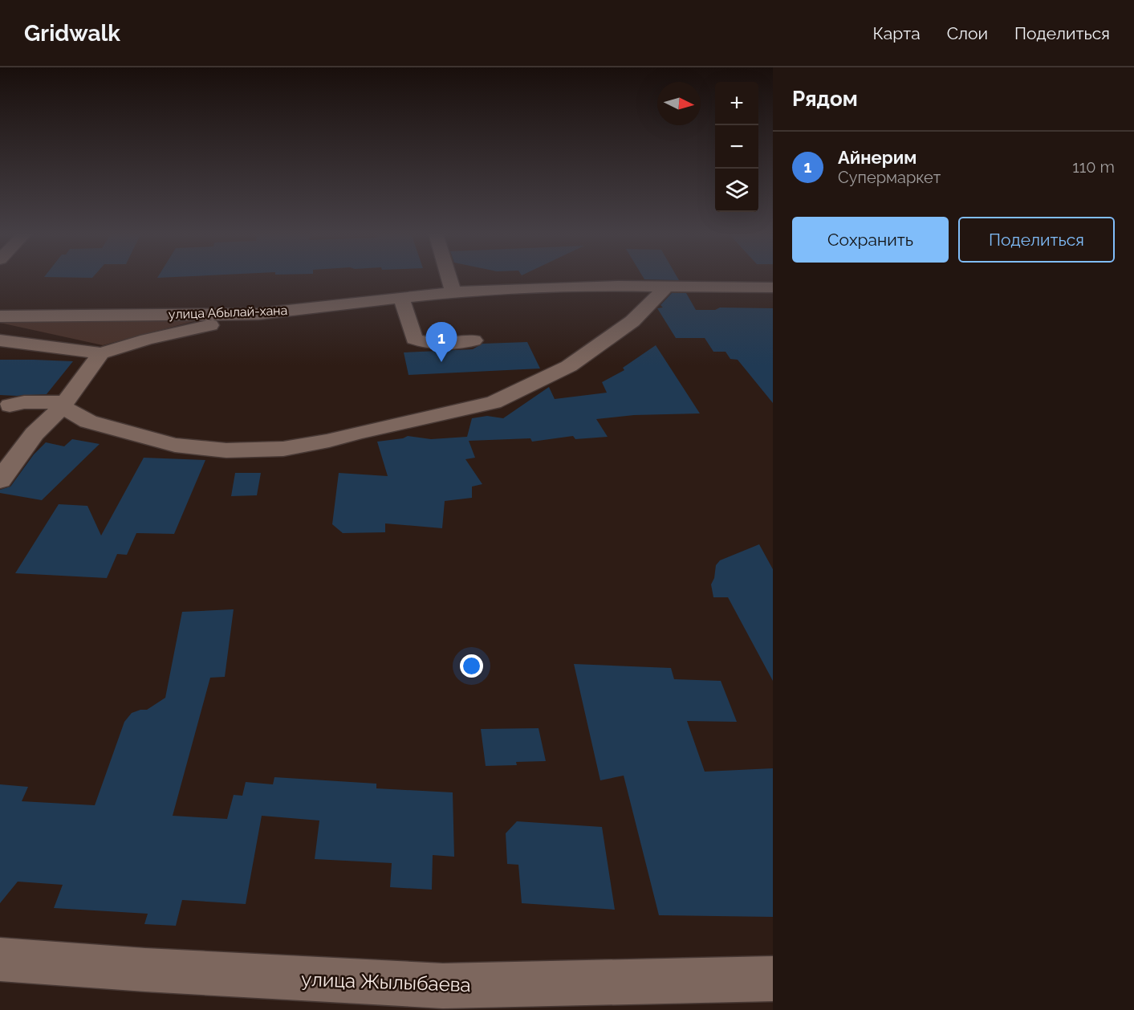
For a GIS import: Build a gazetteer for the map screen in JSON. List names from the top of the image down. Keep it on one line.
{"streets":{"street":["улица Абылай-хана","улица Жылыбаева"]},"north":"right","page":{"header":"Gridwalk","nav":["Карта","Слои","Поделиться"],"heading":"Рядом","map_buttons":["+","−"],"list":[{"mark":"1","name":"Айнерим","note":"Супермаркет","value":"110 m"}],"buttons":["Сохранить","Поделиться"],"pins":"1"}}
